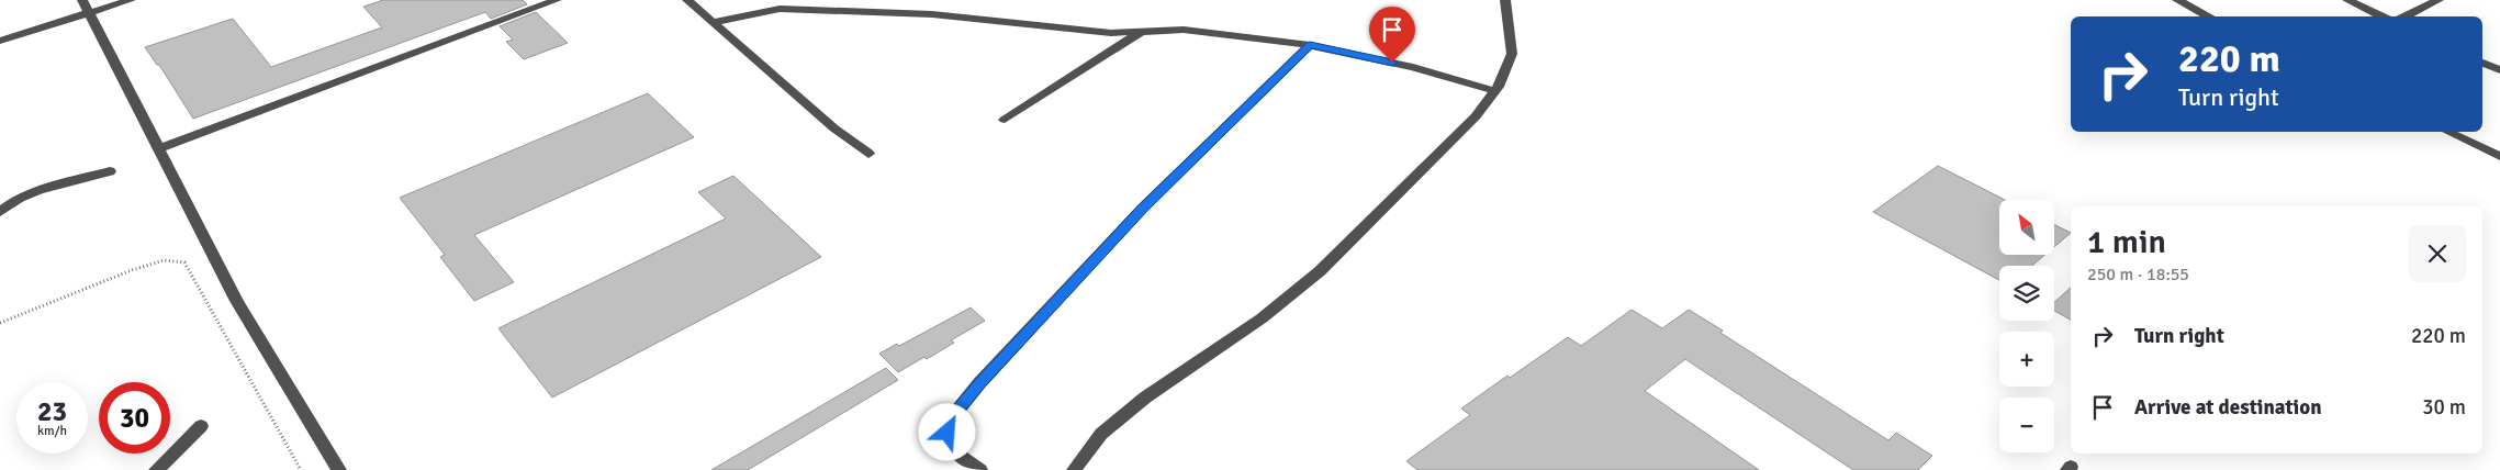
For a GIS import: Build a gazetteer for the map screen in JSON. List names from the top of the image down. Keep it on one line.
{"north":"top left","page":{"turn":["220 m","Turn right"],"map_buttons":["+","−"],"heading":["1 min","250 m · 18:55"],"list":[{"name":"Turn right","value":"220 m"},{"name":"Arrive at destination","value":"30 m"}],"speed":"23 km/h","limit":"30"}}
